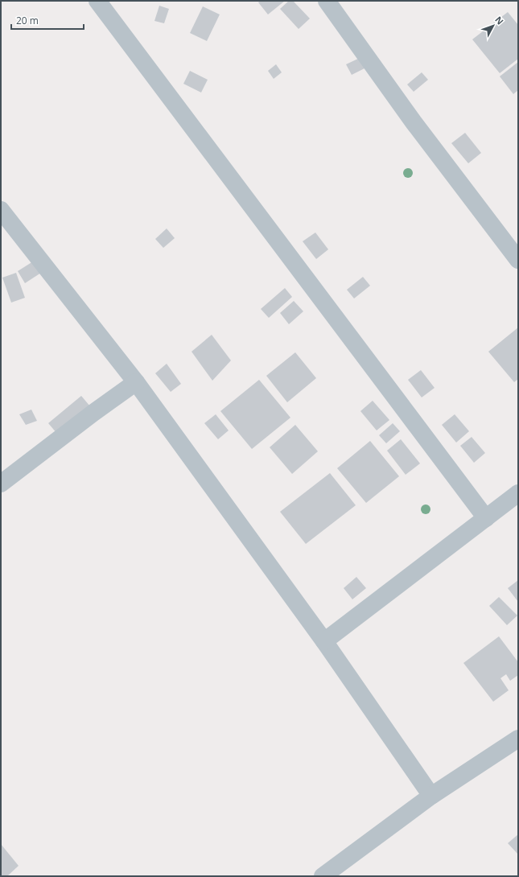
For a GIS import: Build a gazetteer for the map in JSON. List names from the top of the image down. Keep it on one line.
{"scale_bar":"20 m","north":"top right"}
